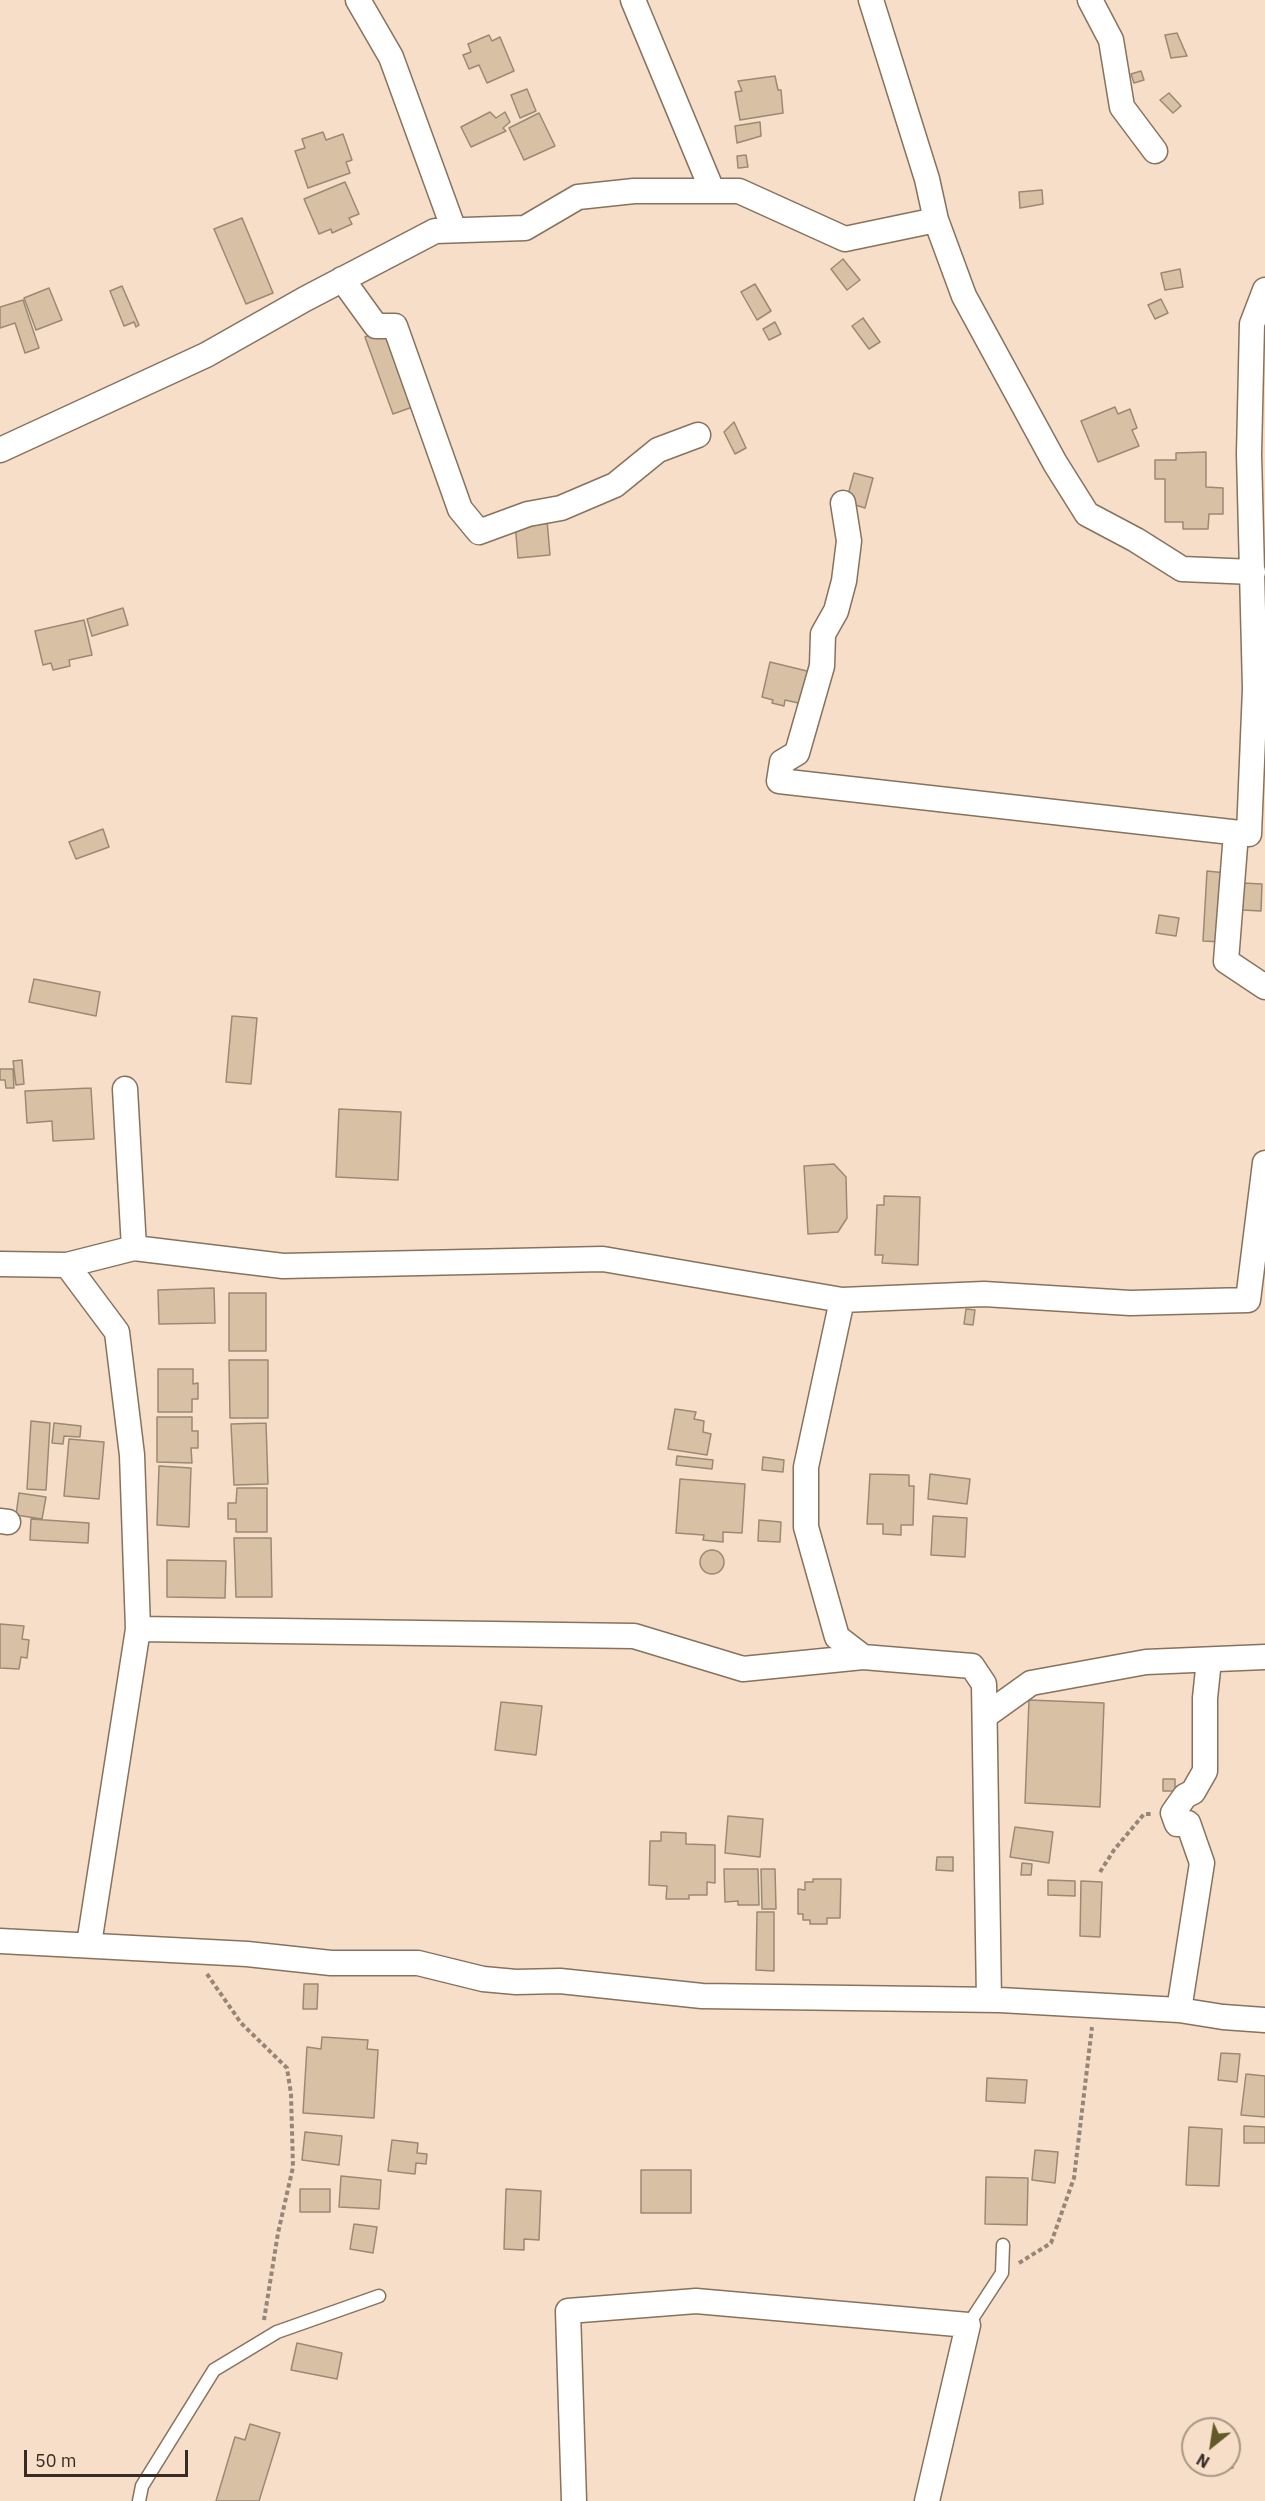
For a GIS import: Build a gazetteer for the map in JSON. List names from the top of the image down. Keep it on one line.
{"scale_bar":"50 m","north":"bottom left"}
